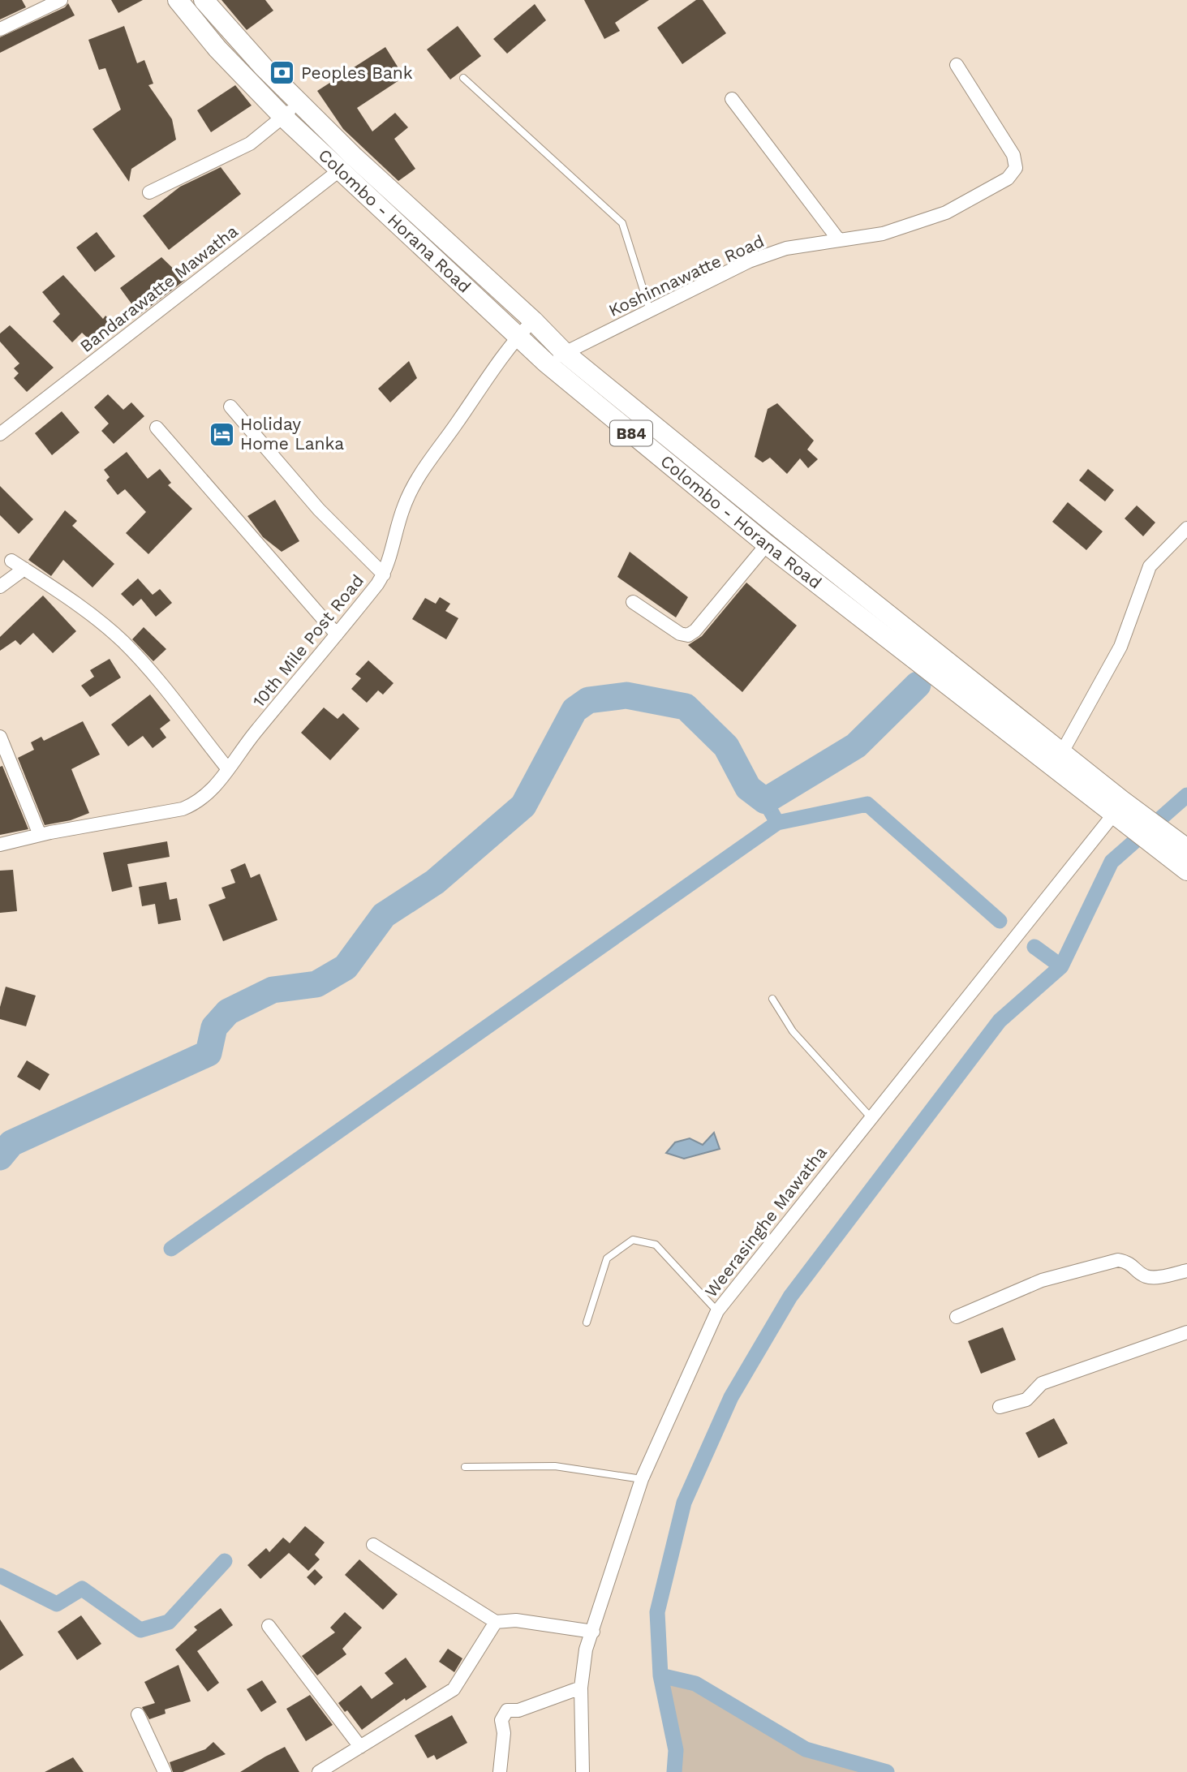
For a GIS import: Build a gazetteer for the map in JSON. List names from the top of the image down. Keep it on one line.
{"streets":{"main road":["Colombo - Horana Road","B84"],"street":["Koshinnawatte Road","Bandarawatte Mawatha","10th Mile Post Road","Weerasinghe Mawatha"]},"crossings":[["Colombo - Horana Road","Koshinnawatte Road"],["Colombo - Horana Road","Bandarawatte Mawatha"],["Colombo - Horana Road","10th Mile Post Road"],["Colombo - Horana Road","Weerasinghe Mawatha"]],"places":{"bank":["Peoples Bank"],"hotel":["Holiday Home Lanka"]}}
